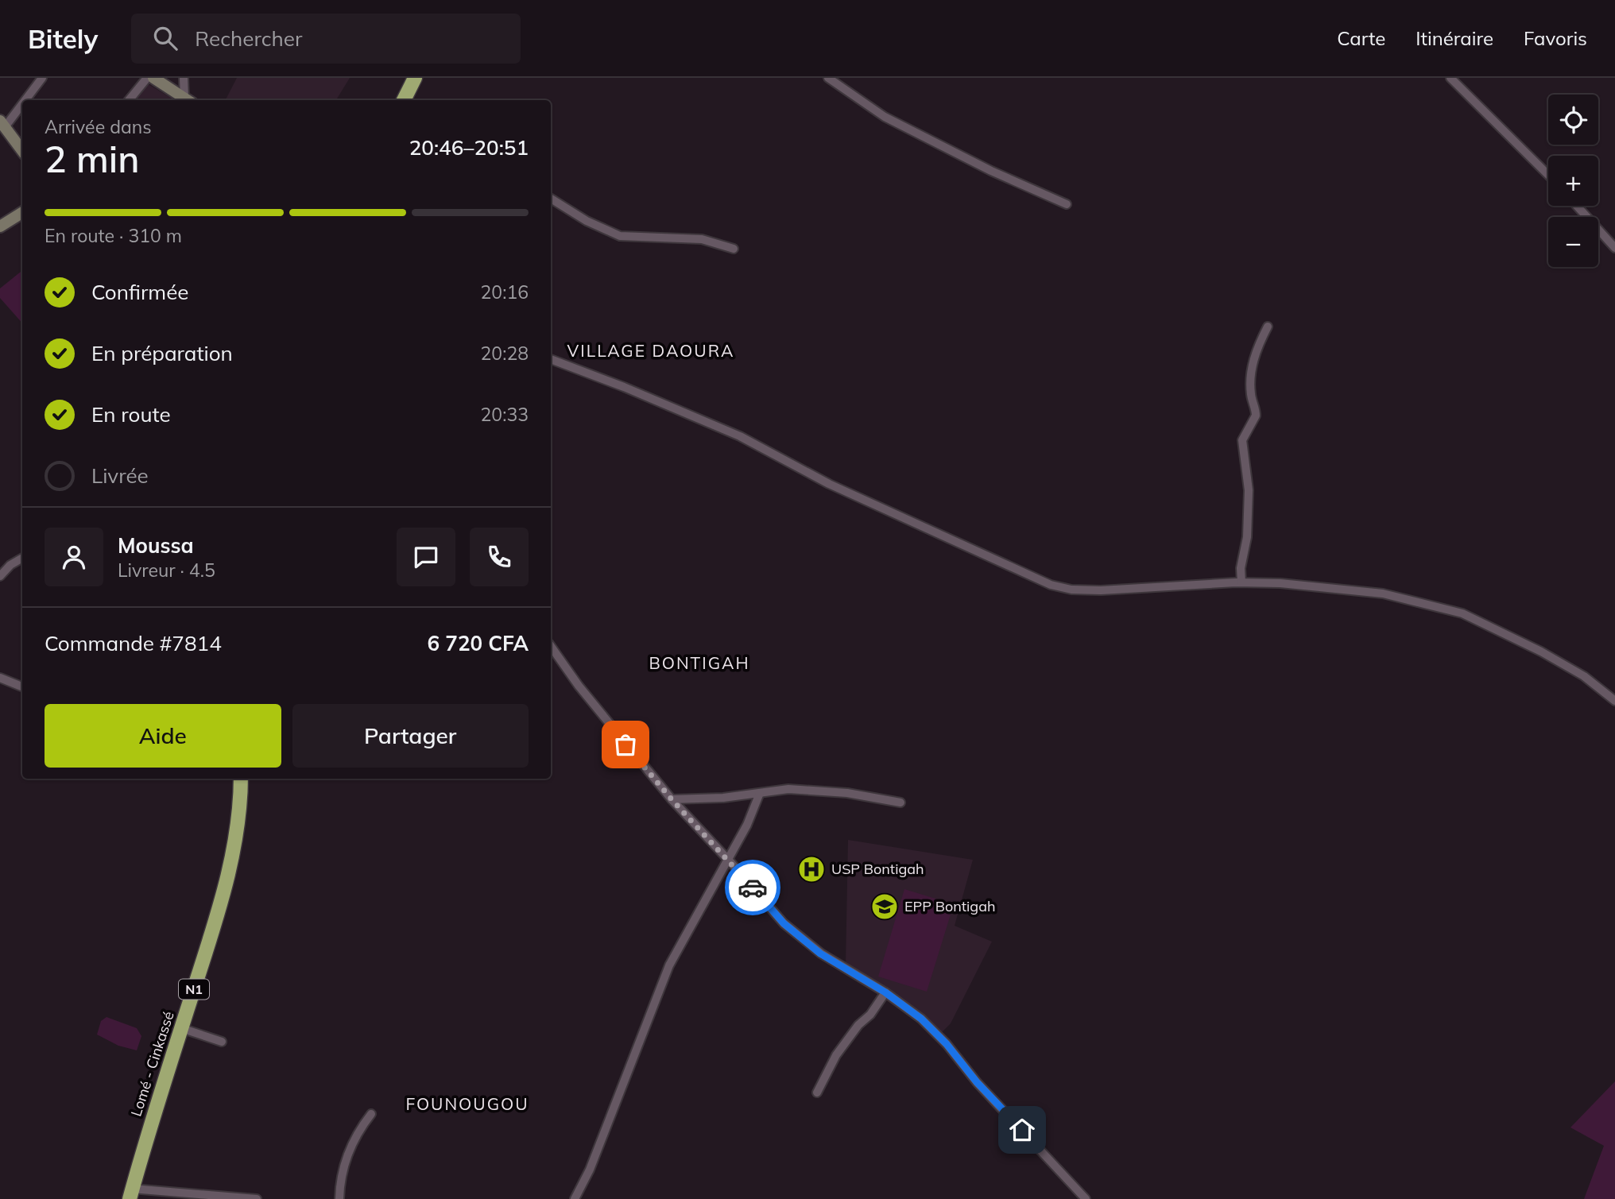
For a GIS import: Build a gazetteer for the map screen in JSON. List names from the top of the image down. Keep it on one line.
{"streets":{"highway":["N1","Lomé - Cinkassé"]},"districts":["VILLAGE DAOURA","BONTIGAH","FOUNOUGOU"],"places":{"hospital":["USP Bontigah"],"school or university":["EPP Bontigah"]},"page":{"header":"Bitely","search":"Rechercher","nav":["Carte","Itinéraire","Favoris"],"map_buttons":["+","−"],"heading":["2 min","Arrivée dans","20:46–20:51"],"panel":["Moussa","Livreur · 4.5","Commande #7814","6 720 CFA"],"bar":"En route · 310 m","list":[["Confirmée","20:16"],["En préparation","20:28"],["En route","20:33"],"Livrée"],"buttons":["Aide","Partager"]}}
